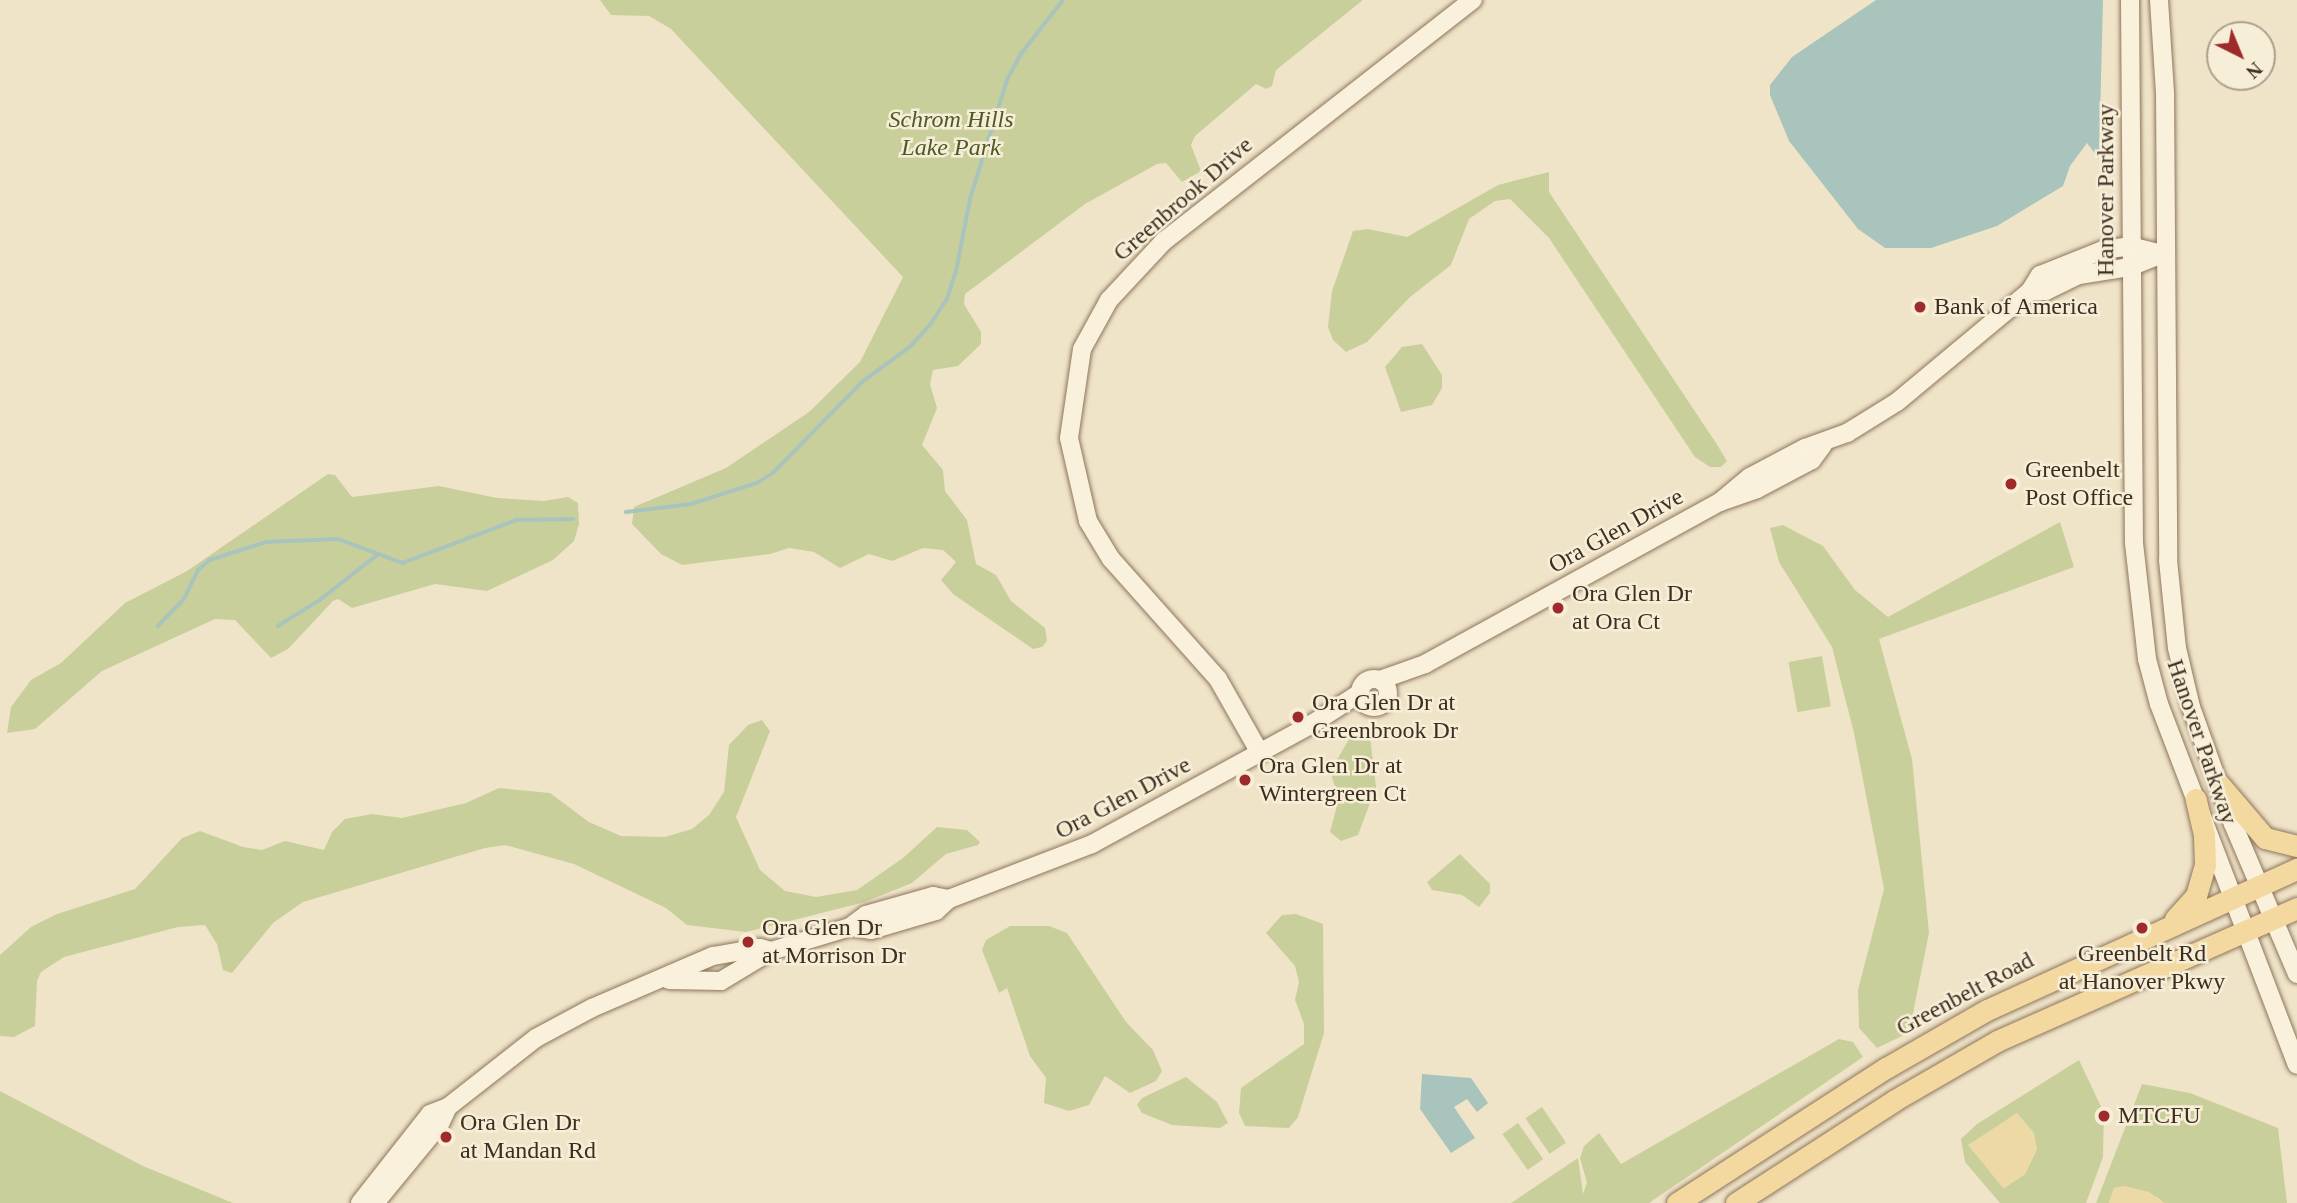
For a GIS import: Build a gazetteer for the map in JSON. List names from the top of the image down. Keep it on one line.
{"streets":{"main road":["Greenbelt Road"],"street":["Hanover Parkway","Greenbrook Drive","Ora Glen Drive"]},"crossings":[["Hanover Parkway","Ora Glen Drive"],["Hanover Parkway","Greenbelt Road"],["Greenbrook Drive","Ora Glen Drive"]],"parks":["Schrom Hills Lake Park"],"places":["Bank of America","Greenbelt Post Office","Ora Glen Dr at Ora Ct","Ora Glen Dr at Greenbrook Dr","Ora Glen Dr at Wintergreen Ct","Greenbelt Rd at Hanover Pkwy","Ora Glen Dr at Morrison Dr","MTCFU","Ora Glen Dr at Mandan Rd"],"north":"bottom right"}
